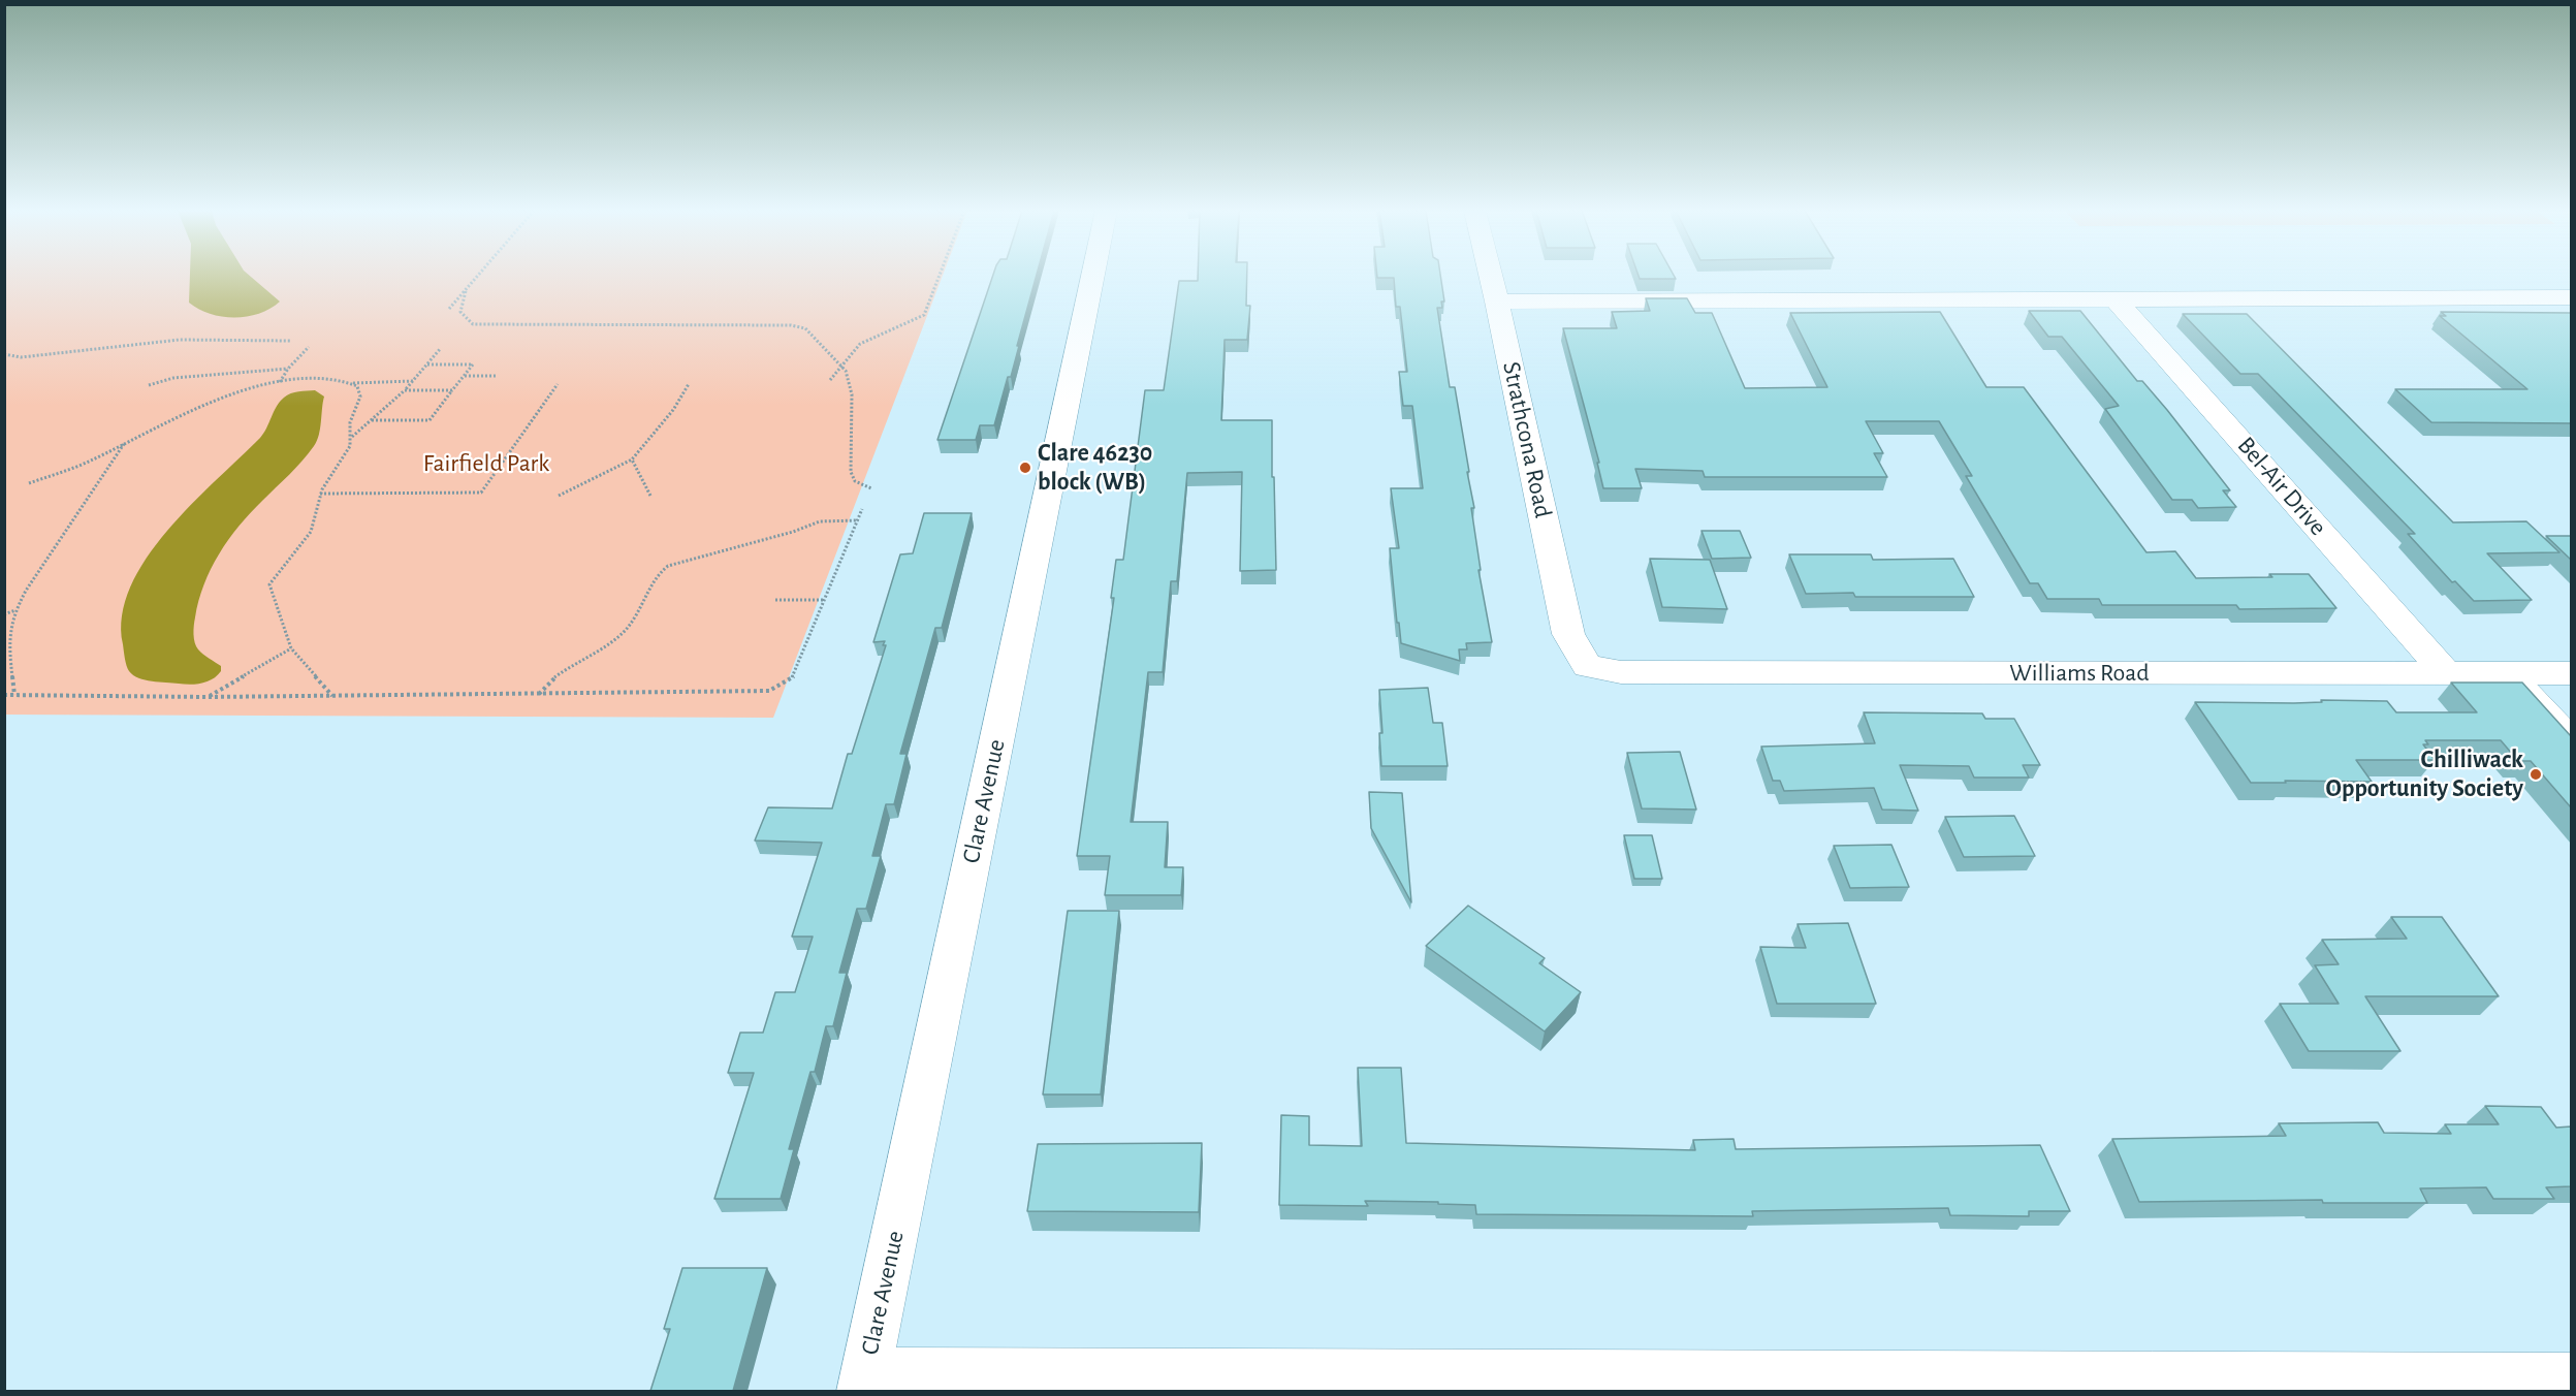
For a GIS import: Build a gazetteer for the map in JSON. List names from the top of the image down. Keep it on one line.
{"streets":{"street":["Strathcona Road","Bel-Air Drive","Williams Road","Clare Avenue"]},"crossings":[["Strathcona Road","Williams Road"],["Bel-Air Drive","Williams Road"]],"parks":["Fairfield Park"],"places":["Clare 46230 block (WB)","Chilliwack Opportunity Society"]}
